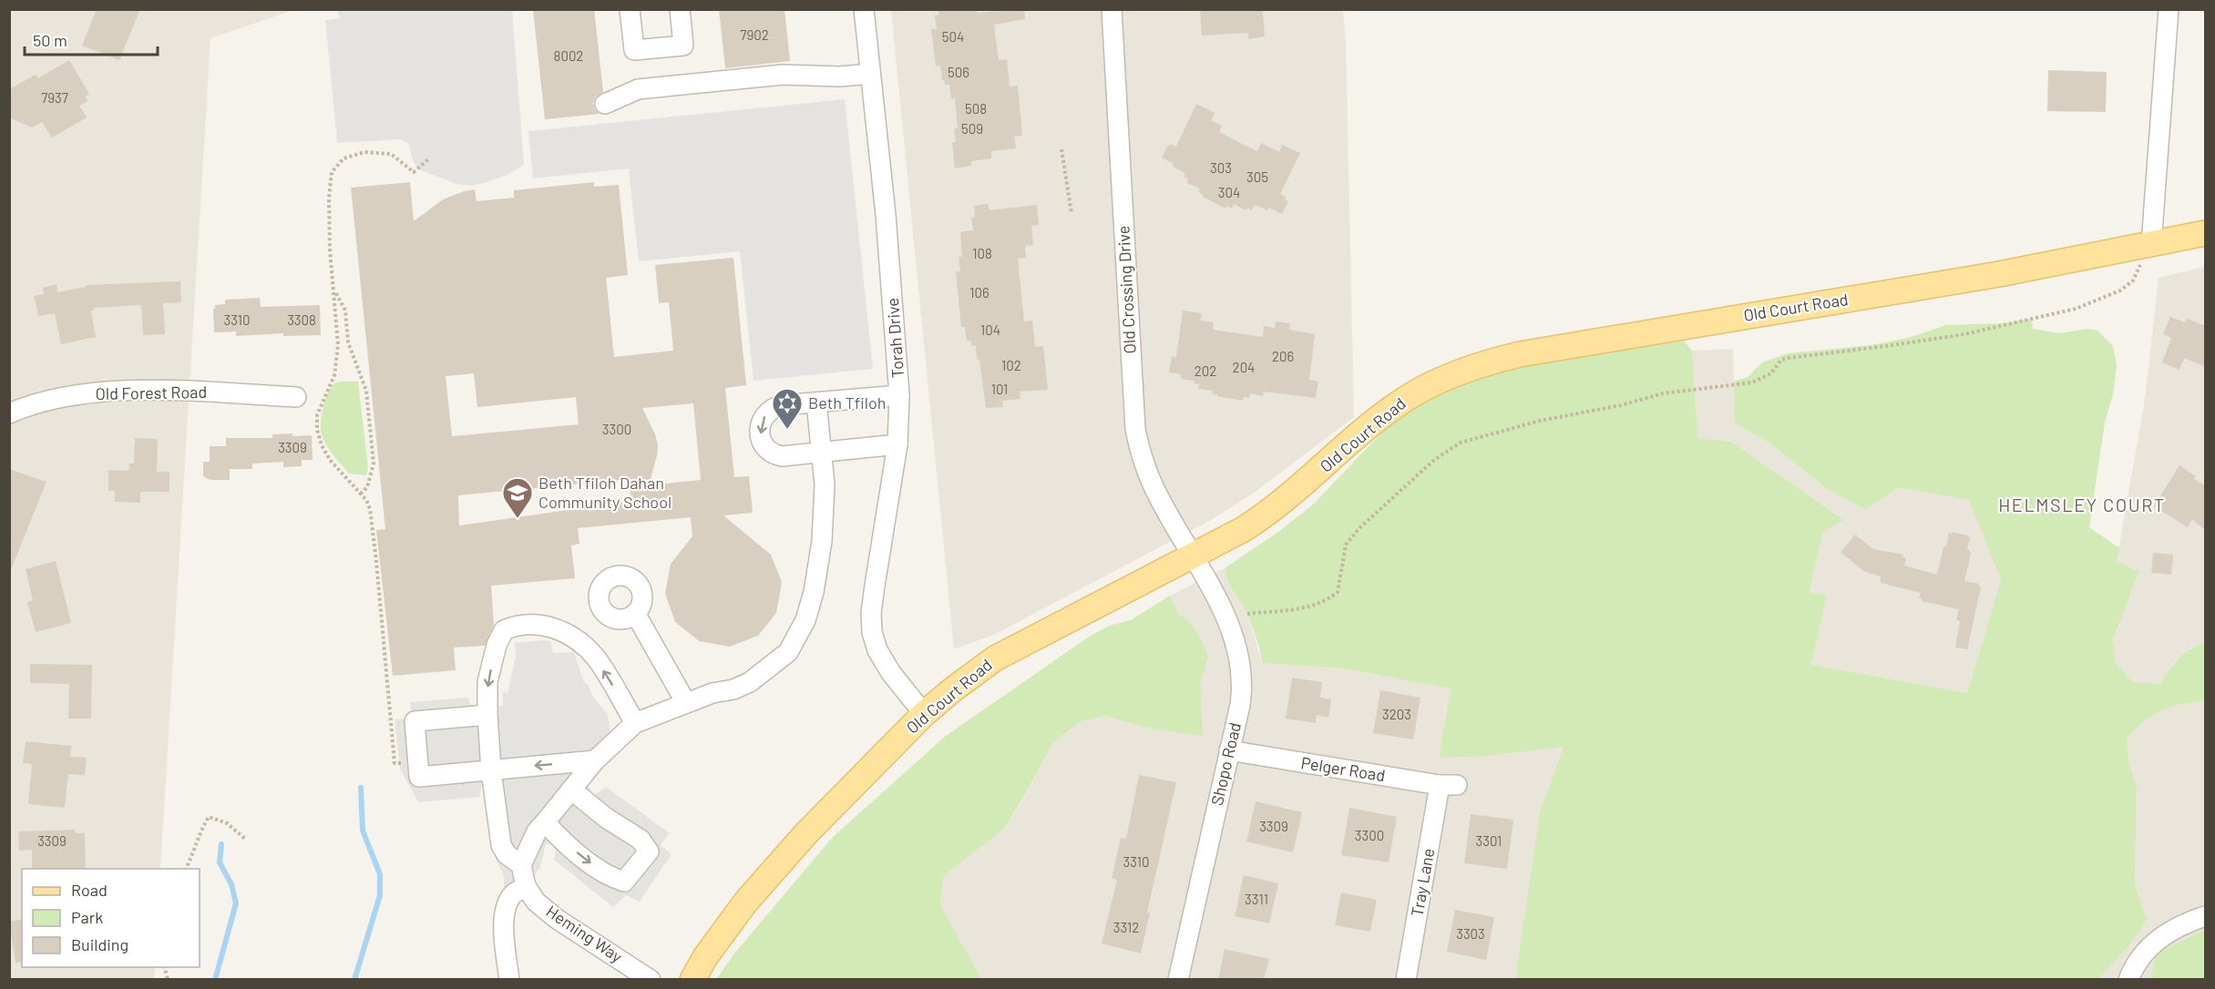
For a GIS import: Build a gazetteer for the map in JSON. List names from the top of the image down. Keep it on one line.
{"streets":{"main road":["Old Court Road"],"street":["Old Crossing Drive","Torah Drive","Old Forest Road","Shopo Road","Pelger Road","Tray Lane","Heming Way"]},"crossings":[["Old Crossing Drive","Old Court Road"],["Old Crossing Drive","Shopo Road"],["Old Court Road","Torah Drive"],["Old Court Road","Shopo Road"],["Shopo Road","Pelger Road"],["Pelger Road","Tray Lane"]],"districts":["HELMSLEY COURT"],"places":{"synagogue":["Beth Tfiloh"],"school or university":["Beth Tfiloh Dahan Community School"]},"house_numbers":["7902","504","8002","506","7937","508","509","303","305","304","108","106","3310","3308","104","206","102","204","202","101","3300","3309","3203","3309","3300","3309","3301","3310","3311","3312","3303"],"legend":["Road","Park","Building"],"scale_bar":"50 m"}
